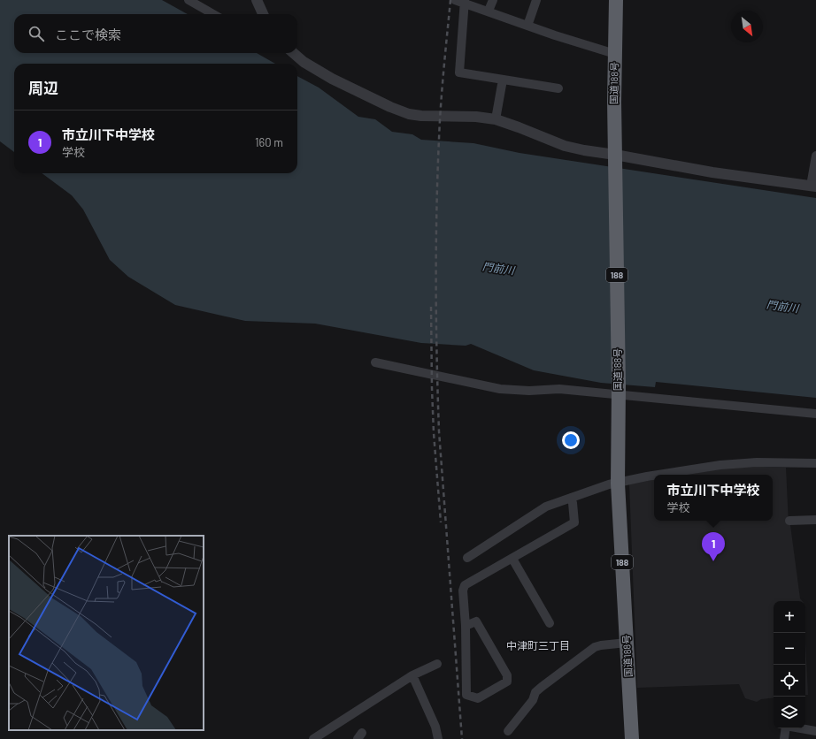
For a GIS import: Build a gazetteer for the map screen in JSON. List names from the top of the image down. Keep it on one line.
{"streets":{"highway":["国道188号","188"]},"districts":["中津町三丁目"],"water":["門前川"],"north":"bottom right","page":{"search":"ここで検索","heading":"周辺","list":[{"mark":"1","name":"市立川下中学校","note":"学校","value":"160 m"}],"popup":["市立川下中学校","学校"],"pins":"1","map_buttons":["+","−"]}}
